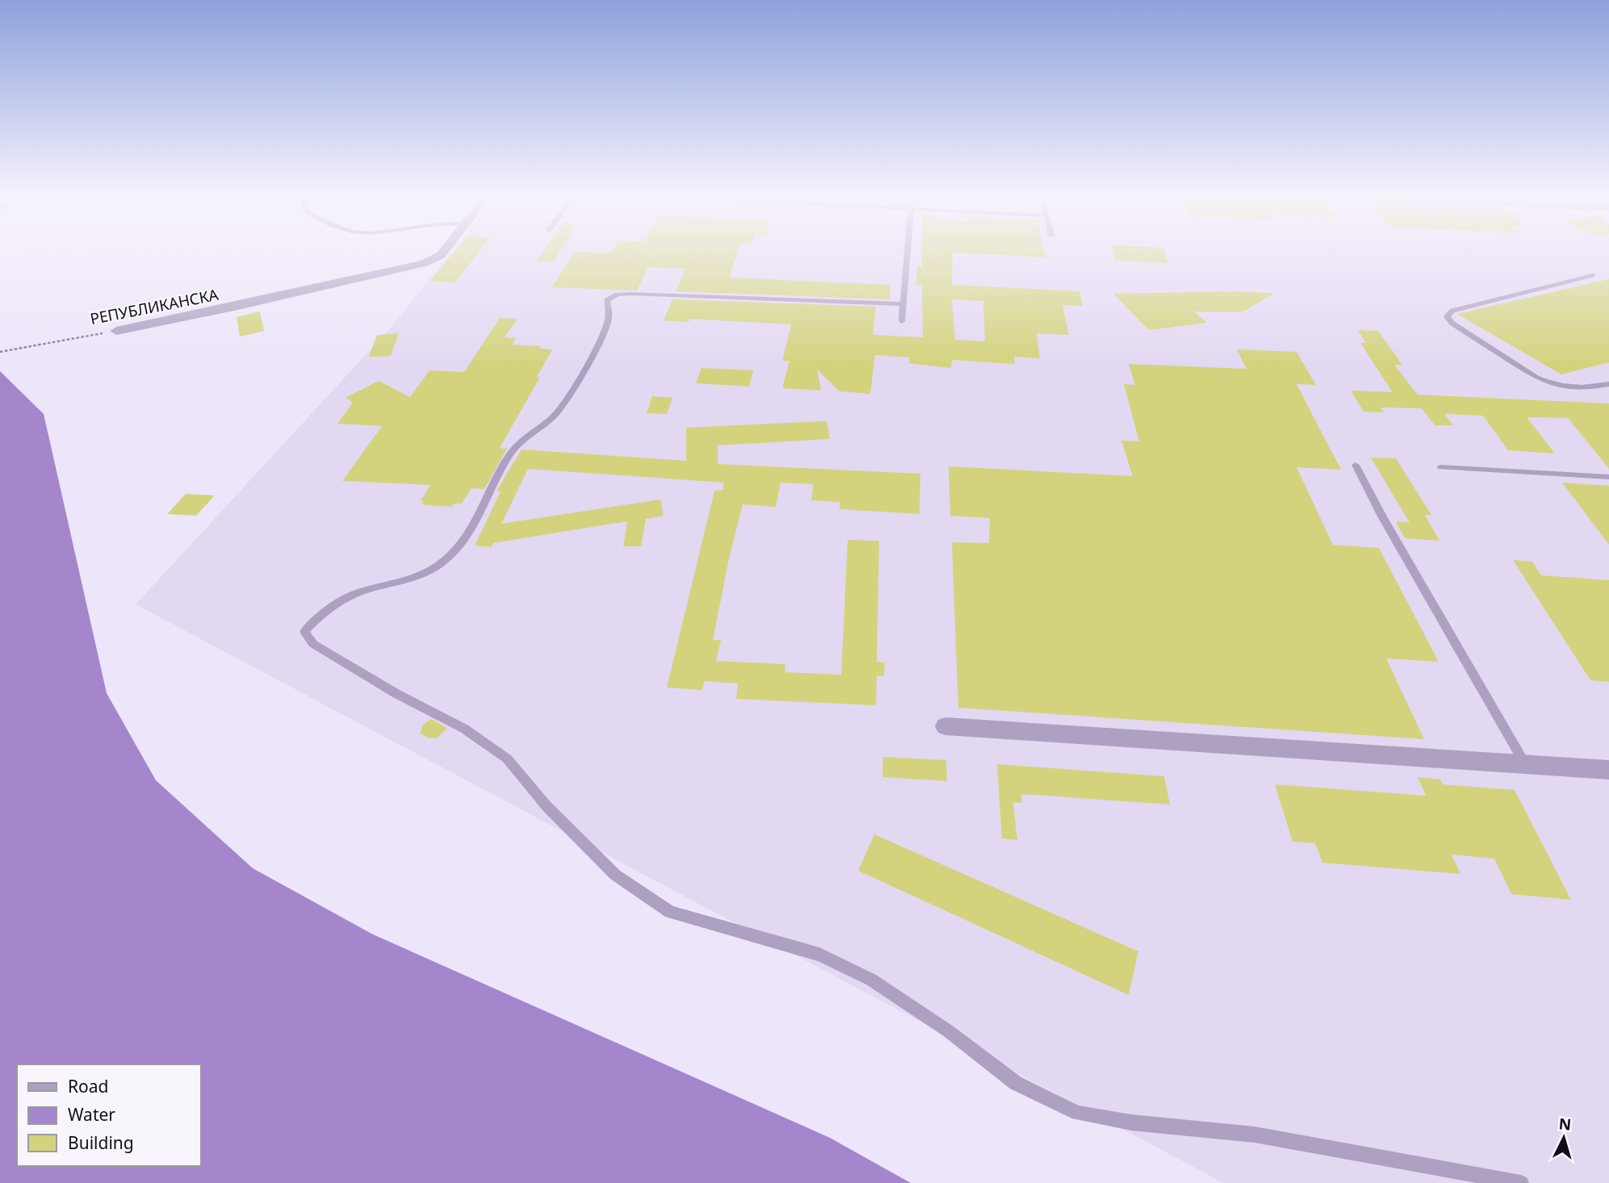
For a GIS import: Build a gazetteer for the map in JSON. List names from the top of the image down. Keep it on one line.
{"streets":{"street":["РЕПУБЛИКАНСКА"]},"legend":["Road","Water","Building"],"north":"top"}
